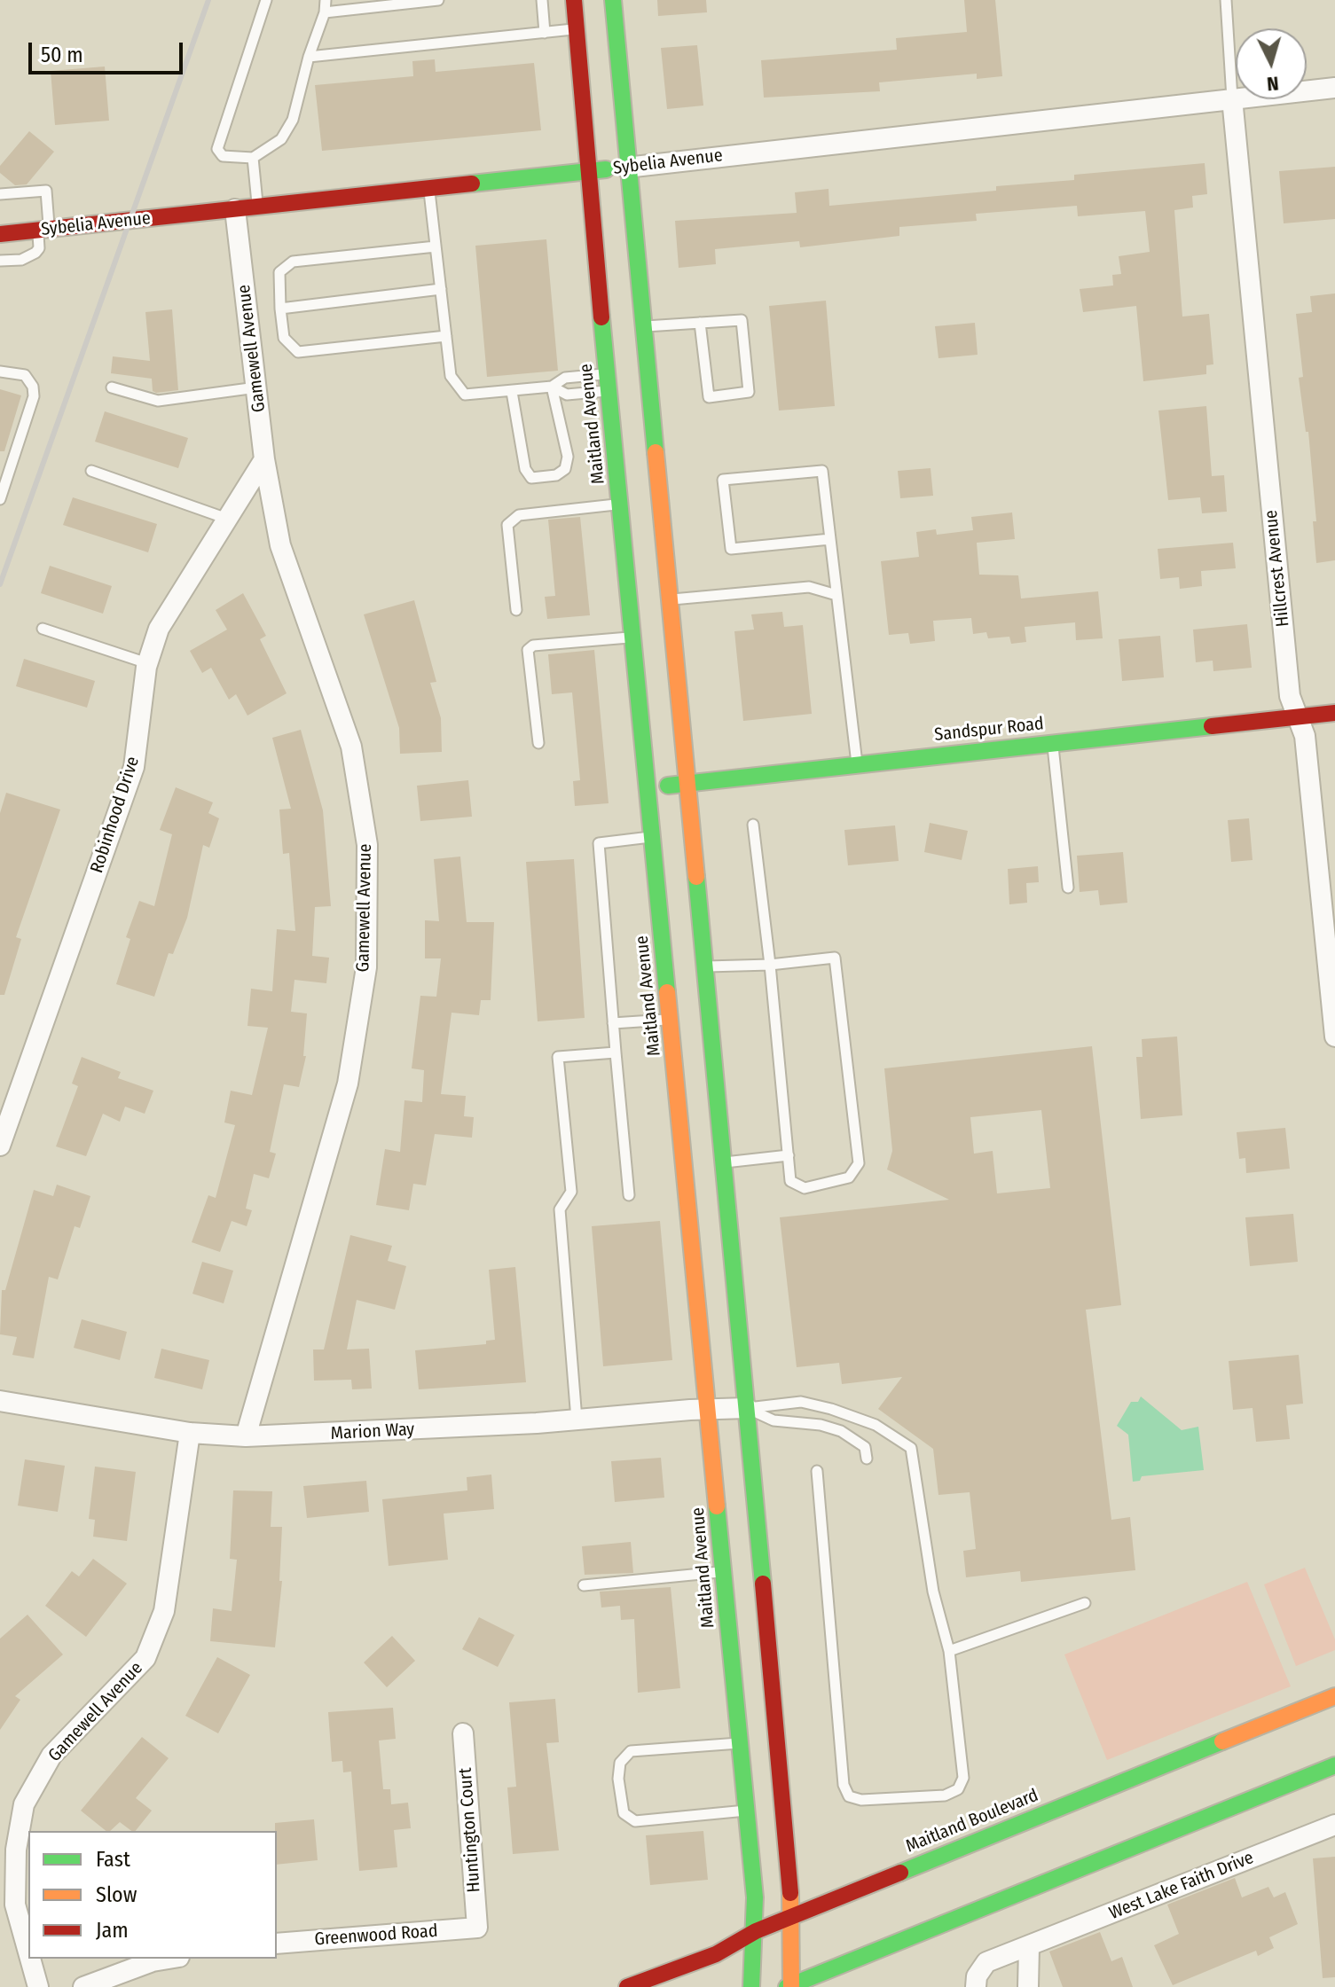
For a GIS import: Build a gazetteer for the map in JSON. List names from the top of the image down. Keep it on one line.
{"streets":{"main road":["Sybelia Avenue","Maitland Avenue","Sandspur Road","Maitland Boulevard"],"street":["Gamewell Avenue","Hillcrest Avenue","Robinhood Drive","Marion Way","Huntington Court","West Lake Faith Drive","Greenwood Road"]},"crossings":[["Sybelia Avenue","Gamewell Avenue"],["Sybelia Avenue","Maitland Avenue"],["Sybelia Avenue","Hillcrest Avenue"],["Gamewell Avenue","Robinhood Drive"],["Gamewell Avenue","Marion Way"],["Maitland Avenue","Sandspur Road"],["Maitland Avenue","Marion Way"],["Maitland Avenue","Maitland Boulevard"],["Hillcrest Avenue","Sandspur Road"],["Huntington Court","Greenwood Road"]],"legend":["Fast","Slow","Jam"],"scale_bar":"50 m","north":"bottom"}
